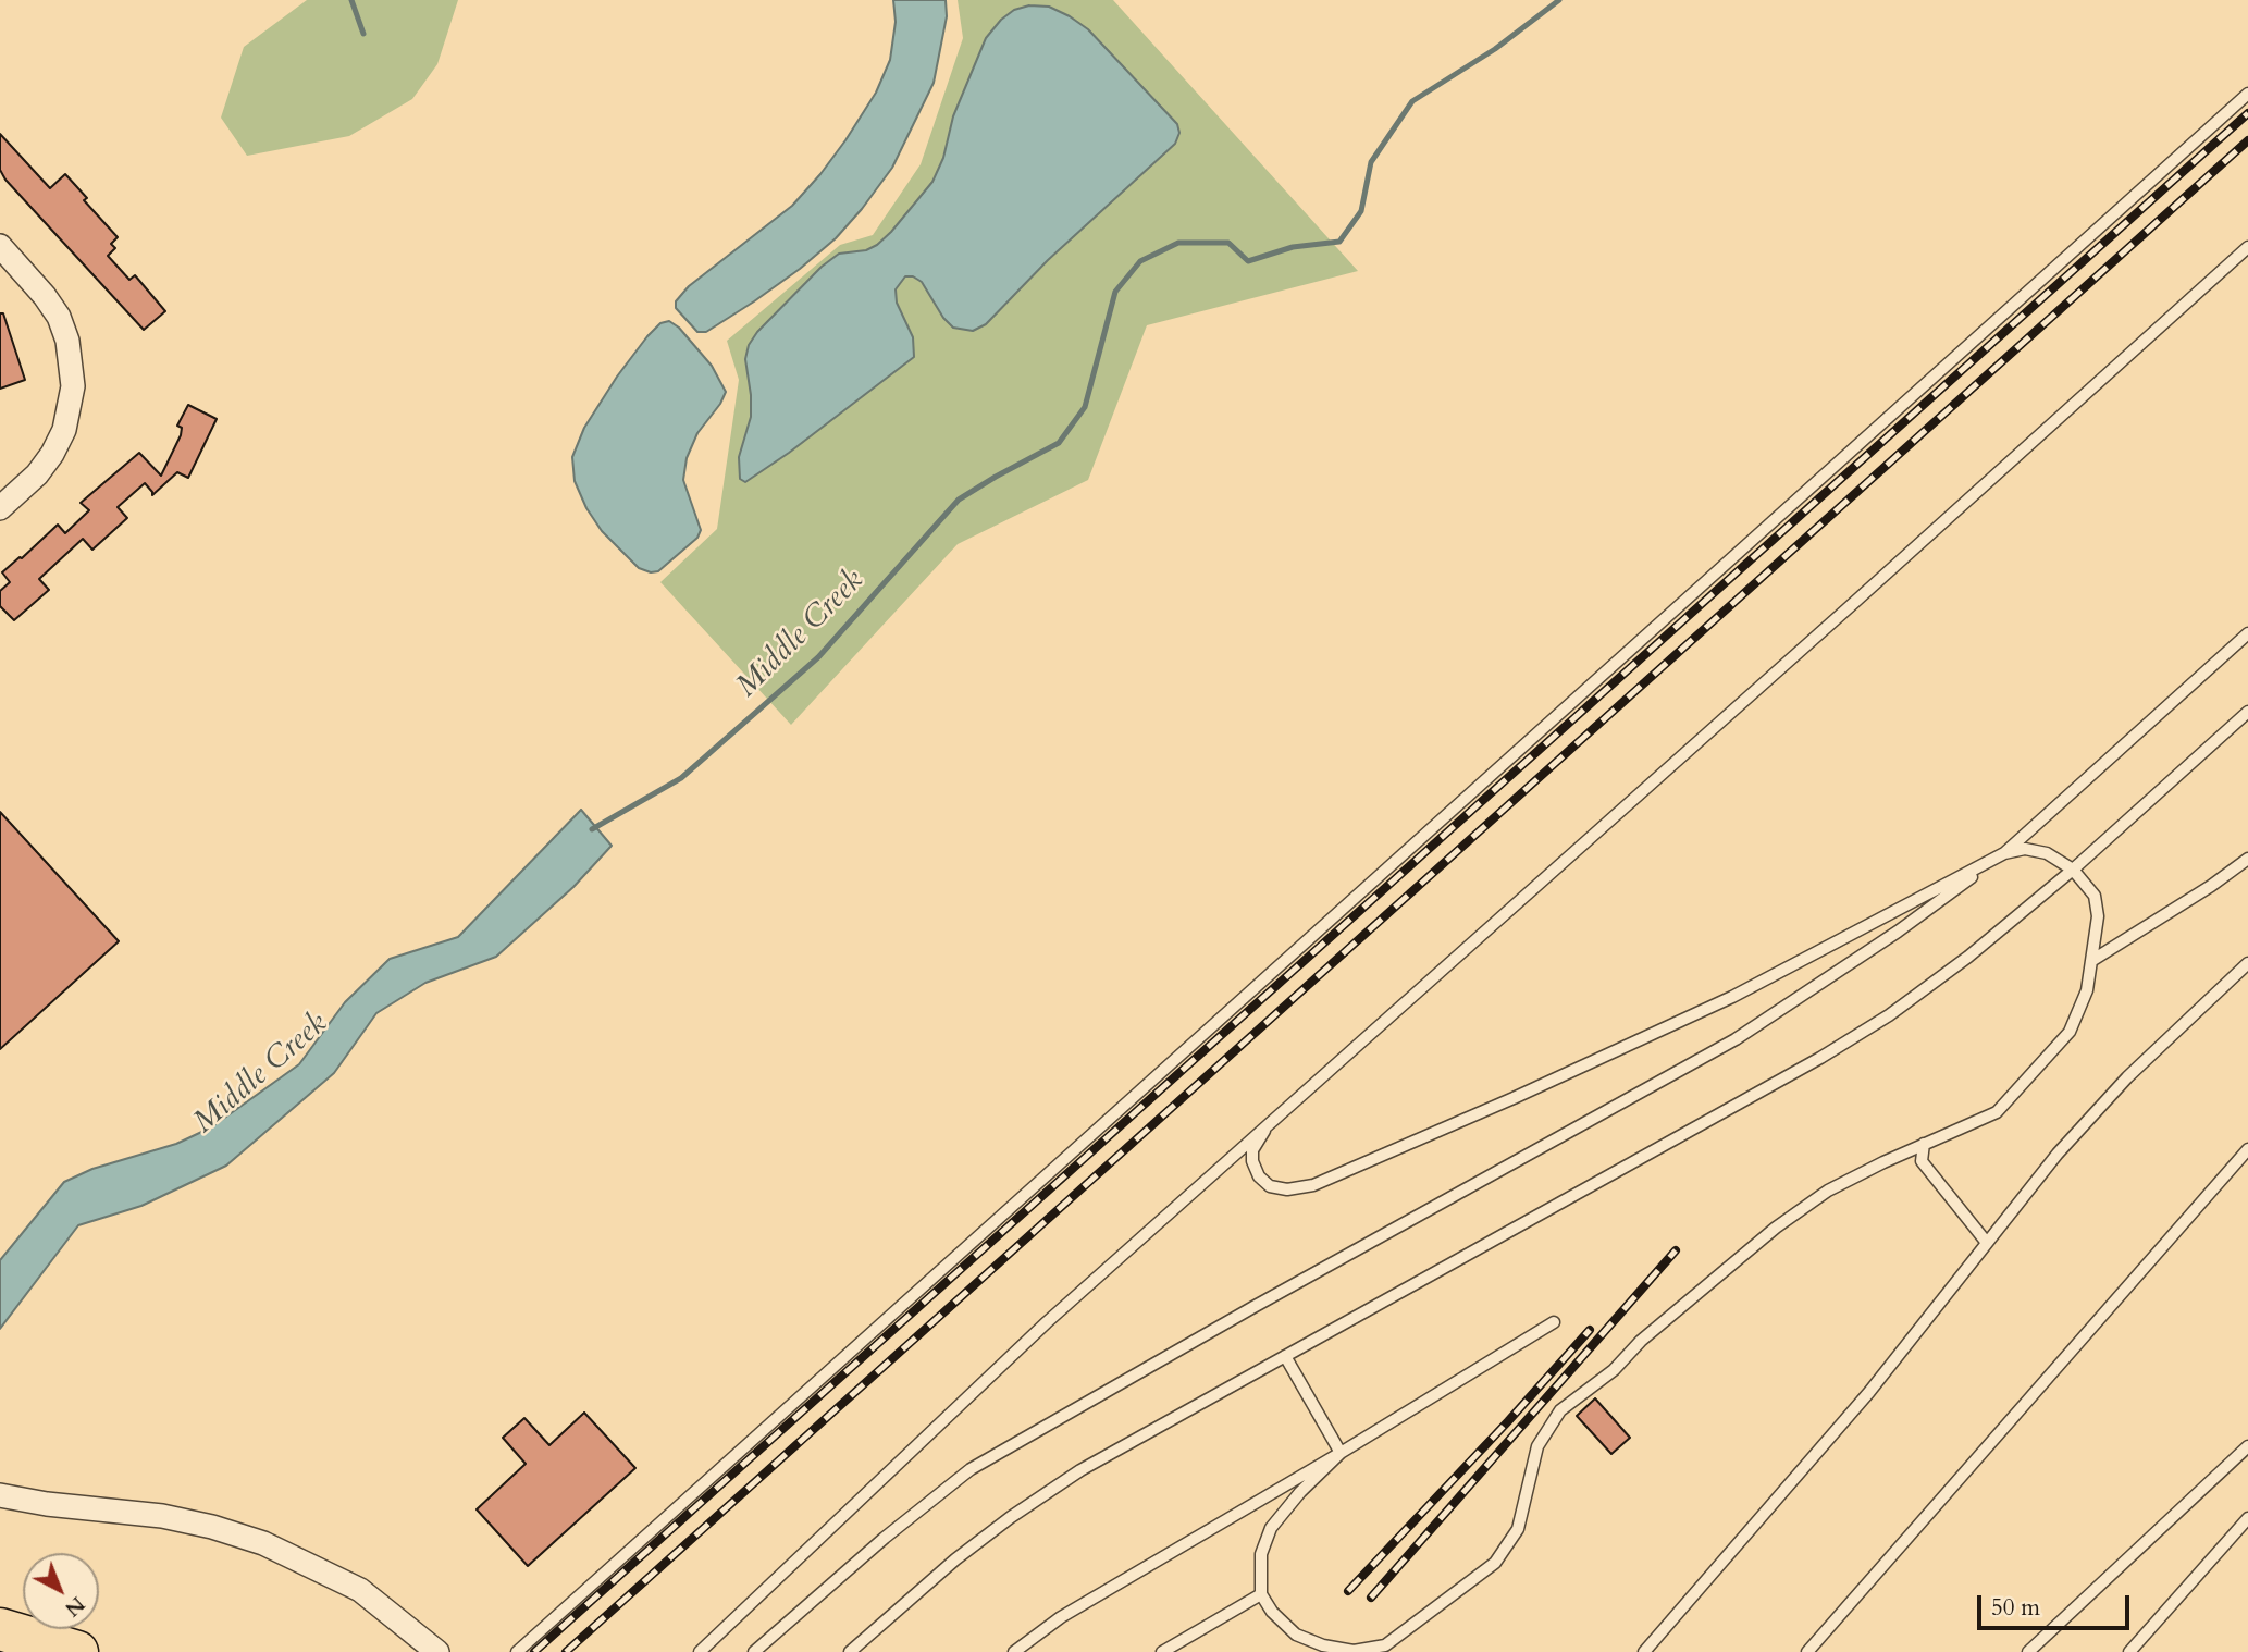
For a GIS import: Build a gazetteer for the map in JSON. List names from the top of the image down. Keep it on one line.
{"water":["Middle Creek"],"scale_bar":"50 m","north":"bottom right"}
